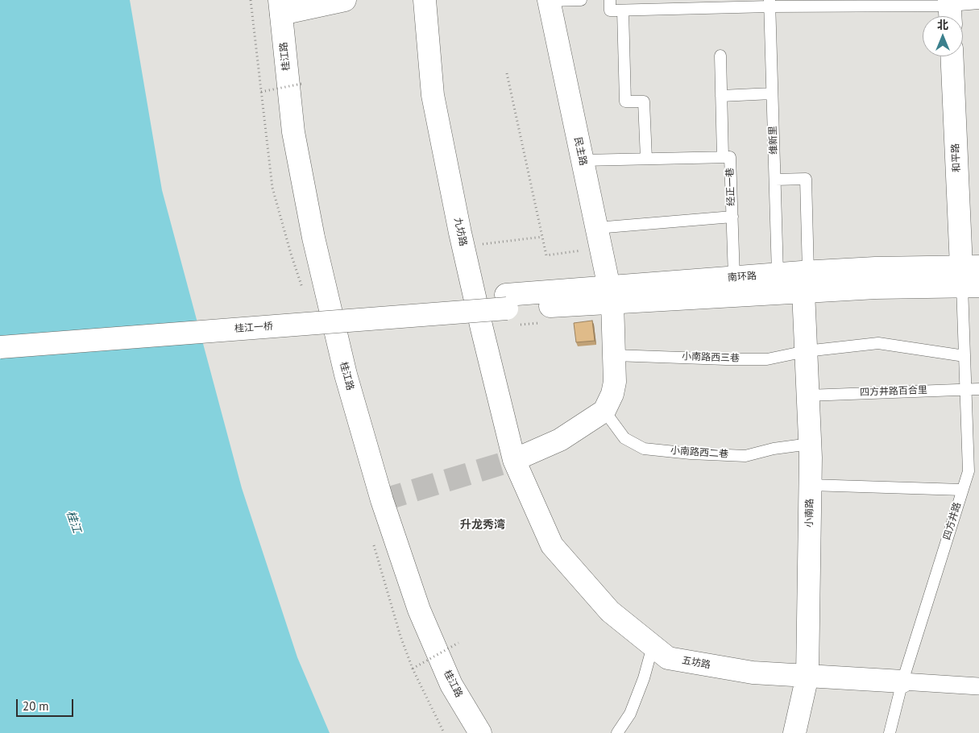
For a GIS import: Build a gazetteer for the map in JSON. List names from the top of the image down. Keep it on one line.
{"streets":{"street":["桂江路","民主路","和平路","九坊路","南环路","桂江一桥","小南路","五坊路"],"lane":["维新里","经正一巷","小南路西三巷","四方井路百合里","小南路西二巷","四方井路"]},"crossings":[["维新里","南环路"],["民主路","南环路"],["民主路","小南路西三巷"],["民主路","小南路西二巷"],["和平路","南环路"],["和平路","四方井路"],["经正一巷","南环路"],["九坊路","五坊路"],["南环路","桂江一桥"],["南环路","小南路"],["南环路","四方井路"],["小南路西三巷","小南路"],["四方井路百合里","小南路"],["四方井路百合里","四方井路"],["小南路西二巷","小南路"],["小南路","五坊路"],["四方井路","五坊路"]],"districts":["升龙秀湾"],"water":["桂江"],"scale_bar":"20 m","north":"top"}
